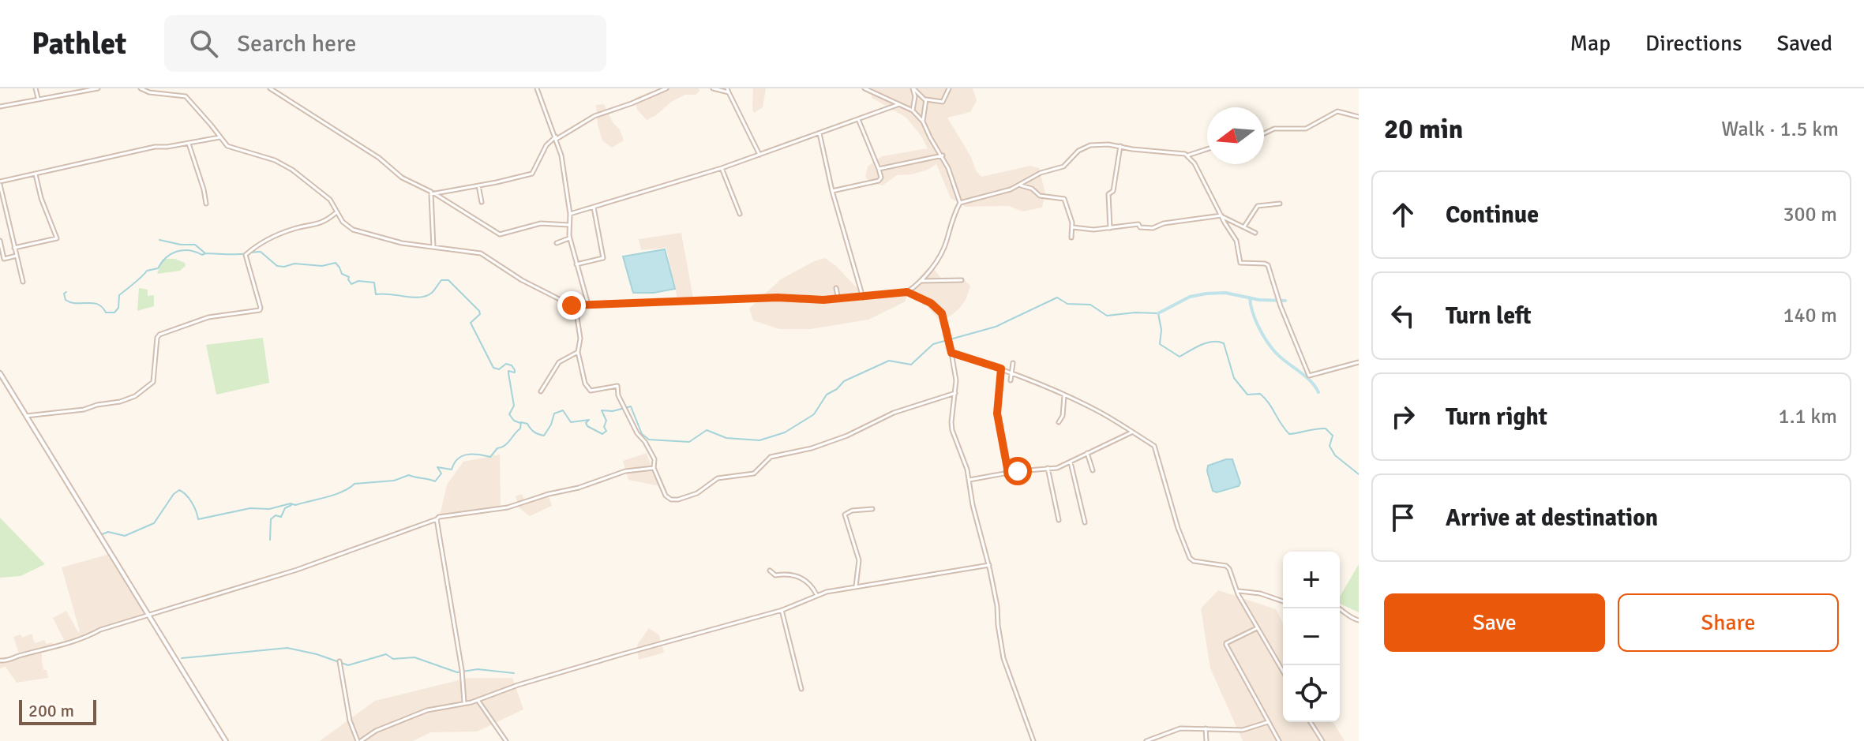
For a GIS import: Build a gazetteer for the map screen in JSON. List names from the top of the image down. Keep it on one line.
{"scale_bar":"200 m","north":"left","page":{"header":"Pathlet","search":"Search here","nav":["Map","Directions","Saved"],"heading":["20 min","Walk · 1.5 km"],"list":[["Continue","300 m"],["Turn left","140 m"],["Turn right","1.1 km"],"Arrive at destination"],"map_buttons":["+","−"],"buttons":["Save","Share"],"scale":"200 m"}}
